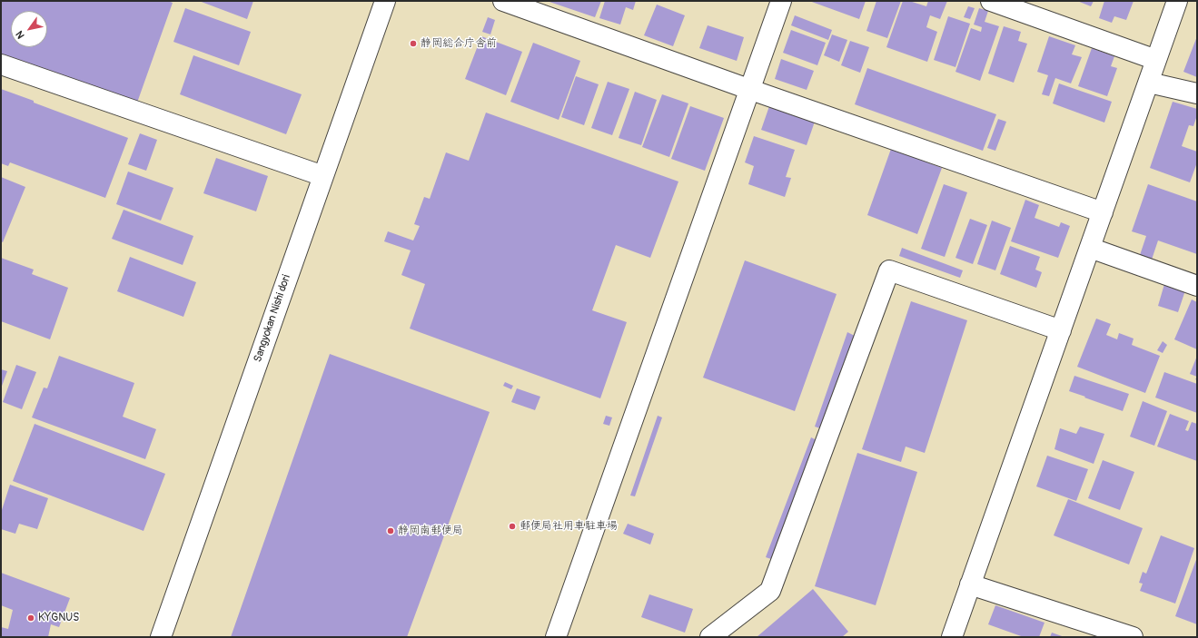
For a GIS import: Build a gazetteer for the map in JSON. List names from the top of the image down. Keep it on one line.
{"streets":{"street":["Sangyokan Nishi dori"]},"places":["静岡総合庁舎前","郵便局社用車駐車場","静岡南郵便局","KYGNUS"],"north":"bottom left"}
